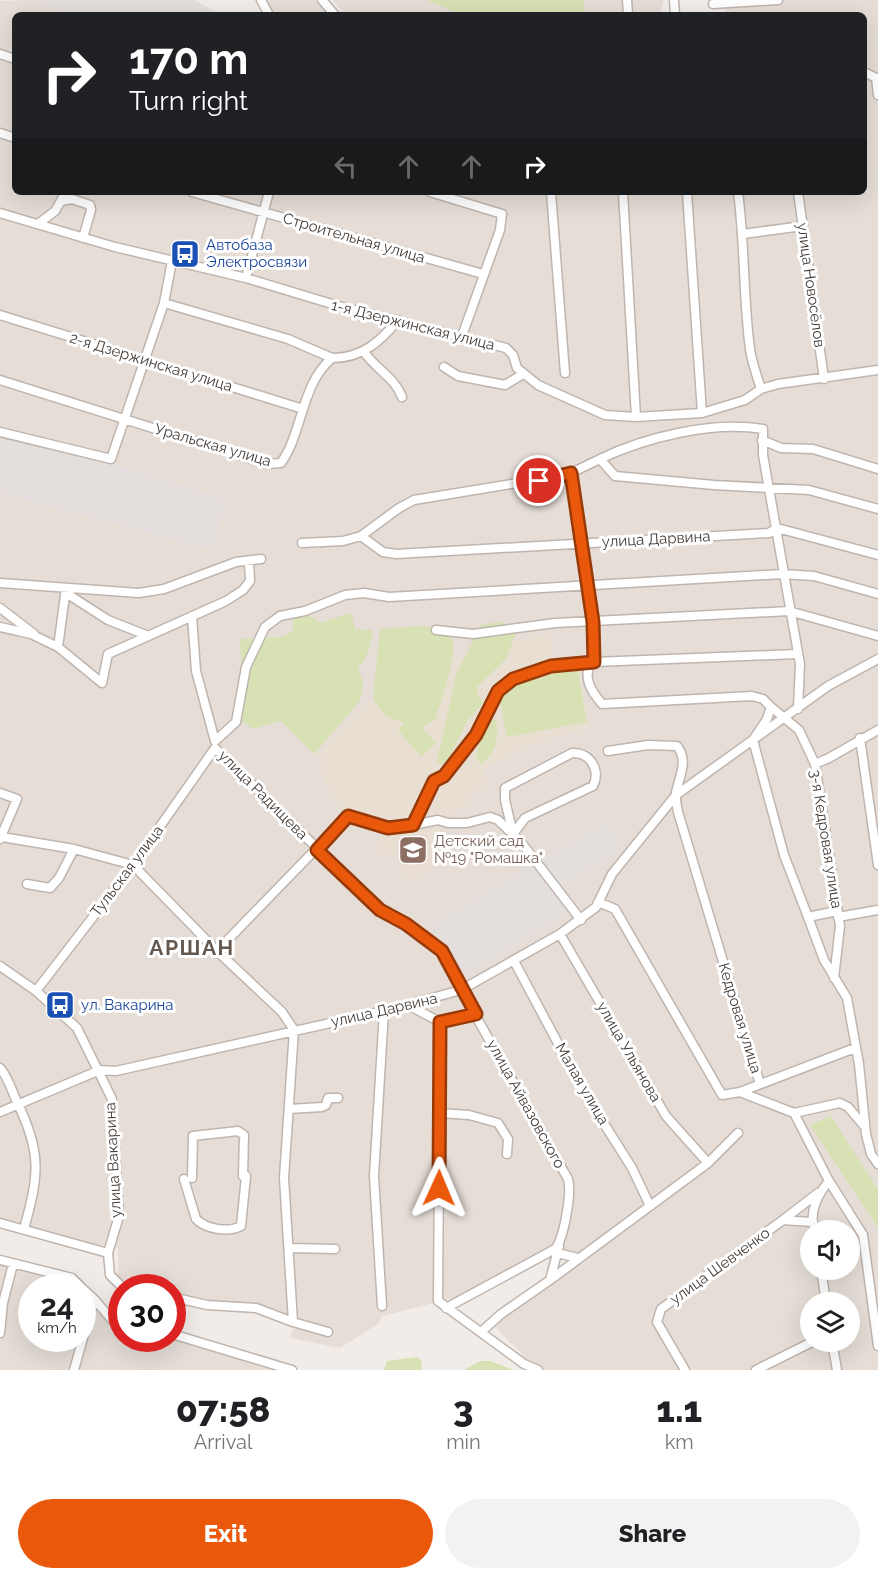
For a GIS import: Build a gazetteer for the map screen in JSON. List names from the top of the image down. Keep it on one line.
{"streets":{"street":["Строительная улица","улица Новосёлов","1-я Дзержинская улица","2-я Дзержинская улица","Уральская улица","улица Дарвина","улица Радищева","3-я Кедровая улица","Тульская улица","Кедровая улица","улица Ульянова","Малая улица","улица Айвазовского","улица Вакарина","улица Шевченко"]},"crossings":[["улица Новосёлов","1-я Дзержинская улица"],["2-я Дзержинская улица","Уральская улица"],["улица Дарвина","улица Радищева"],["улица Дарвина","3-я Кедровая улица"],["улица Дарвина","Кедровая улица"],["улица Дарвина","улица Ульянова"],["улица Дарвина","Малая улица"],["улица Дарвина","улица Айвазовского"],["улица Дарвина","улица Вакарина"],["улица Радищева","Тульская улица"],["улица Радищева","улица Айвазовского"],["Тульская улица","улица Вакарина"]],"districts":["АРШАН"],"places":{"bus stop":["Автобаза Электросвязи","ул. Вакарина"],"school or university":["Детский сад №19 \"Ромашка\""]},"page":{"turn":["170 m","Turn right"],"speed":"24 km/h","limit":"30","eta":["07:58","Arrival","3","min","1.1","km"],"buttons":["Exit","Share"]}}
